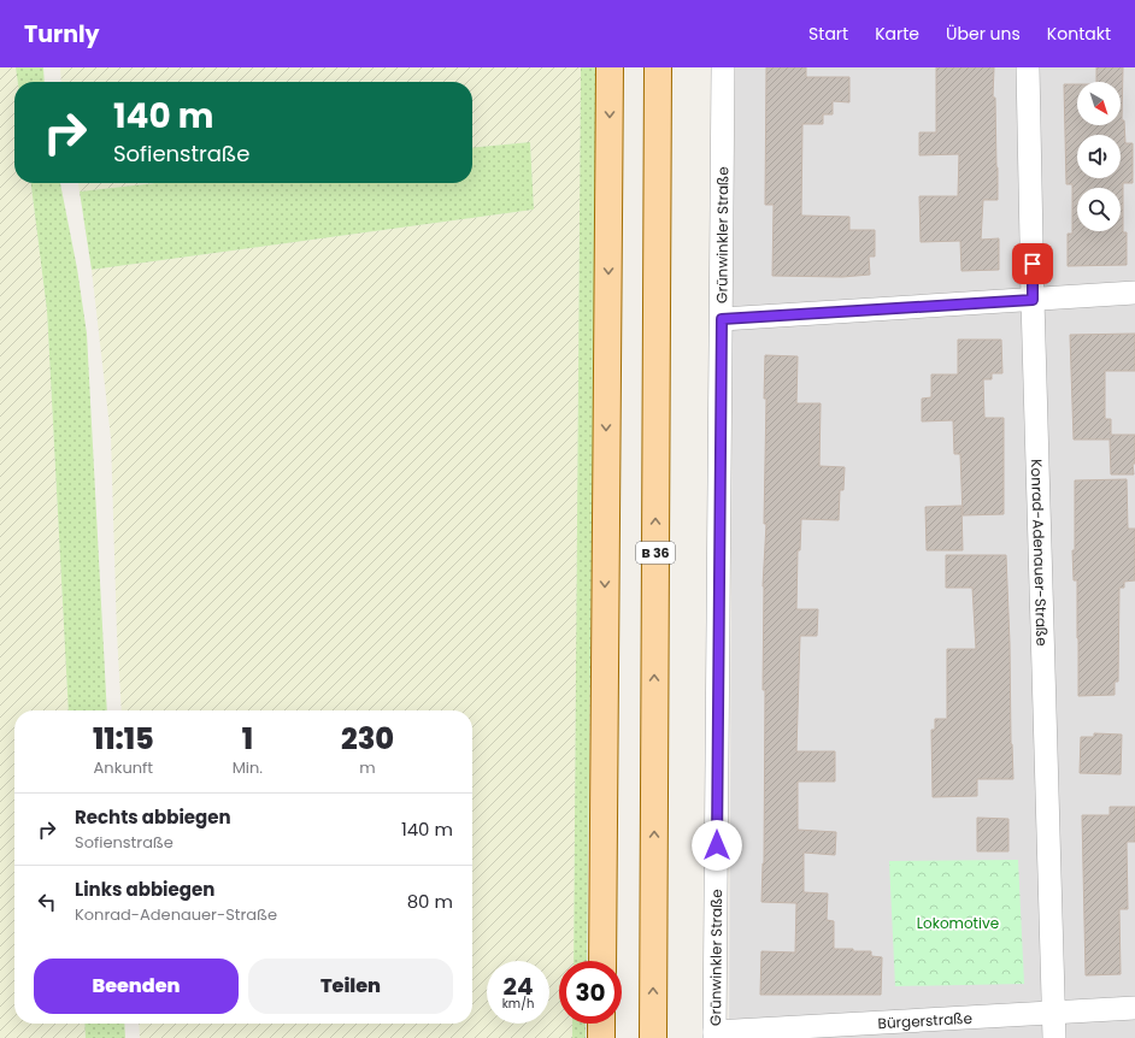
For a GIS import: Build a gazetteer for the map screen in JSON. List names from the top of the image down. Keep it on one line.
{"streets":{"main road":["B 36"],"street":["Grünwinkler Straße","Konrad-Adenauer-Straße","Bürgerstraße"]},"crossings":[["Grünwinkler Straße","Bürgerstraße"],["Konrad-Adenauer-Straße","Bürgerstraße"]],"parks":["Lokomotive"],"north":"bottom right","page":{"header":"Turnly","nav":["Start","Karte","Über uns","Kontakt"],"turn":["140 m","Sofienstraße"],"eta":["11:15","Ankunft","1","Min.","230","m"],"list":[{"name":"Rechts abbiegen","note":"Sofienstraße","value":"140 m"},{"name":"Links abbiegen","note":"Konrad-Adenauer-Straße","value":"80 m"}],"buttons":["Beenden","Teilen"],"speed":"24 km/h","limit":"30"}}
